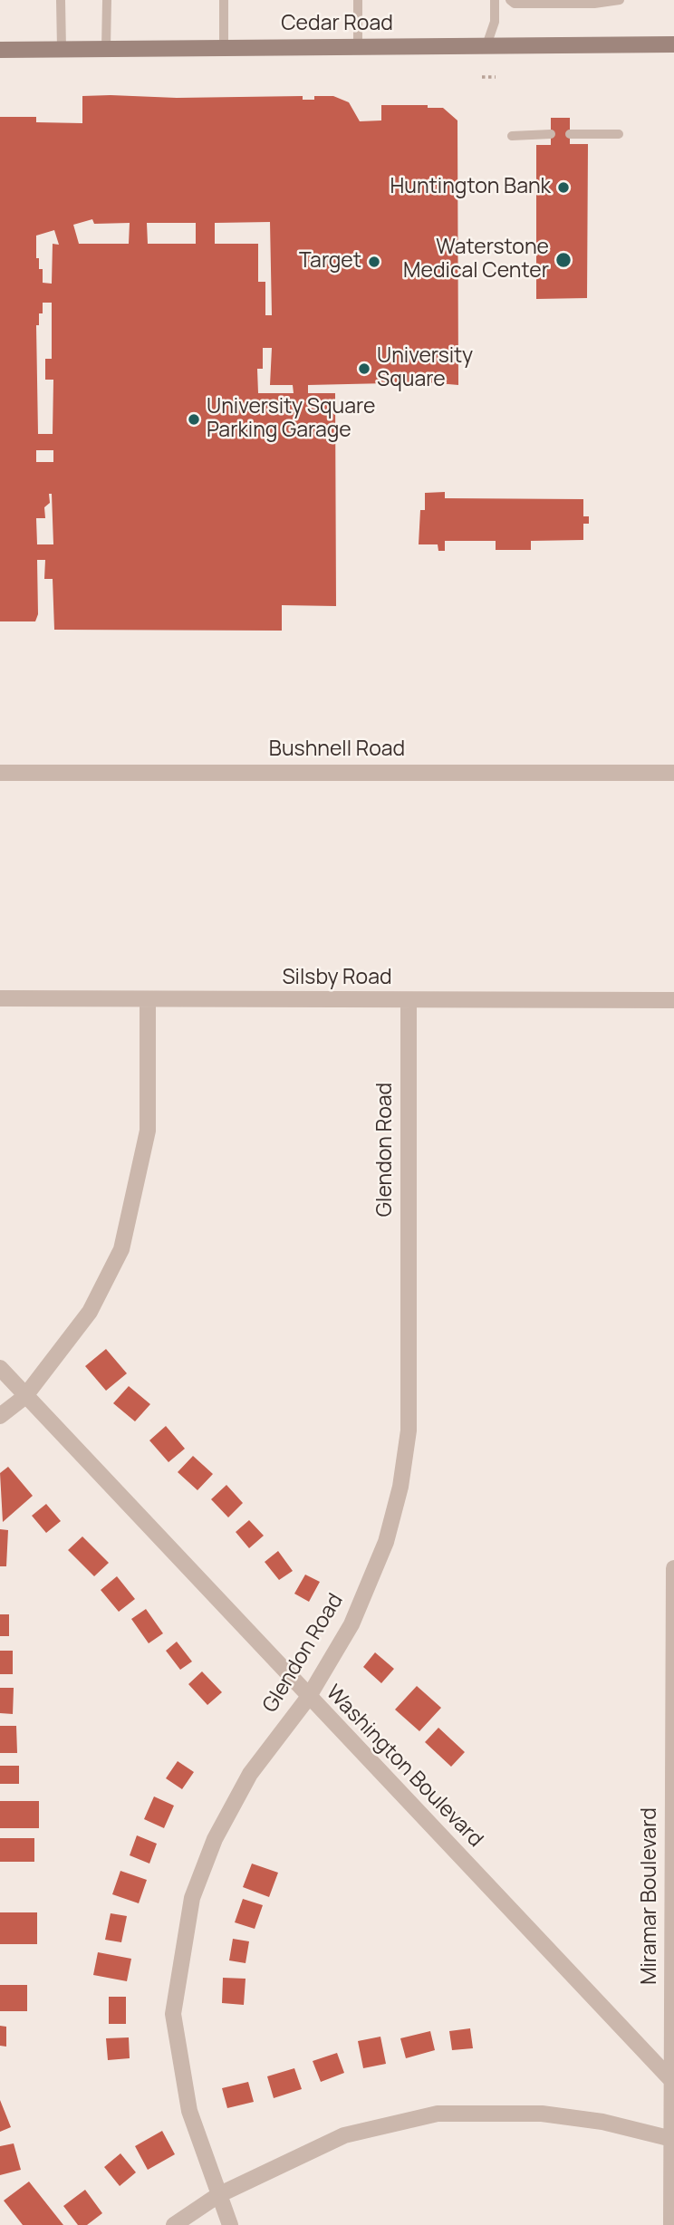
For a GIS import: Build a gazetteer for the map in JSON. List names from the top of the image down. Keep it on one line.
{"streets":{"main road":["Cedar Road"],"street":["Bushnell Road","Silsby Road","Glendon Road","Washington Boulevard","Miramar Boulevard"]},"crossings":[["Silsby Road","Glendon Road"],["Glendon Road","Washington Boulevard"],["Washington Boulevard","Miramar Boulevard"]],"places":["Huntington Bank","Waterstone Medical Center","Target","University Square","University Square Parking Garage"]}
